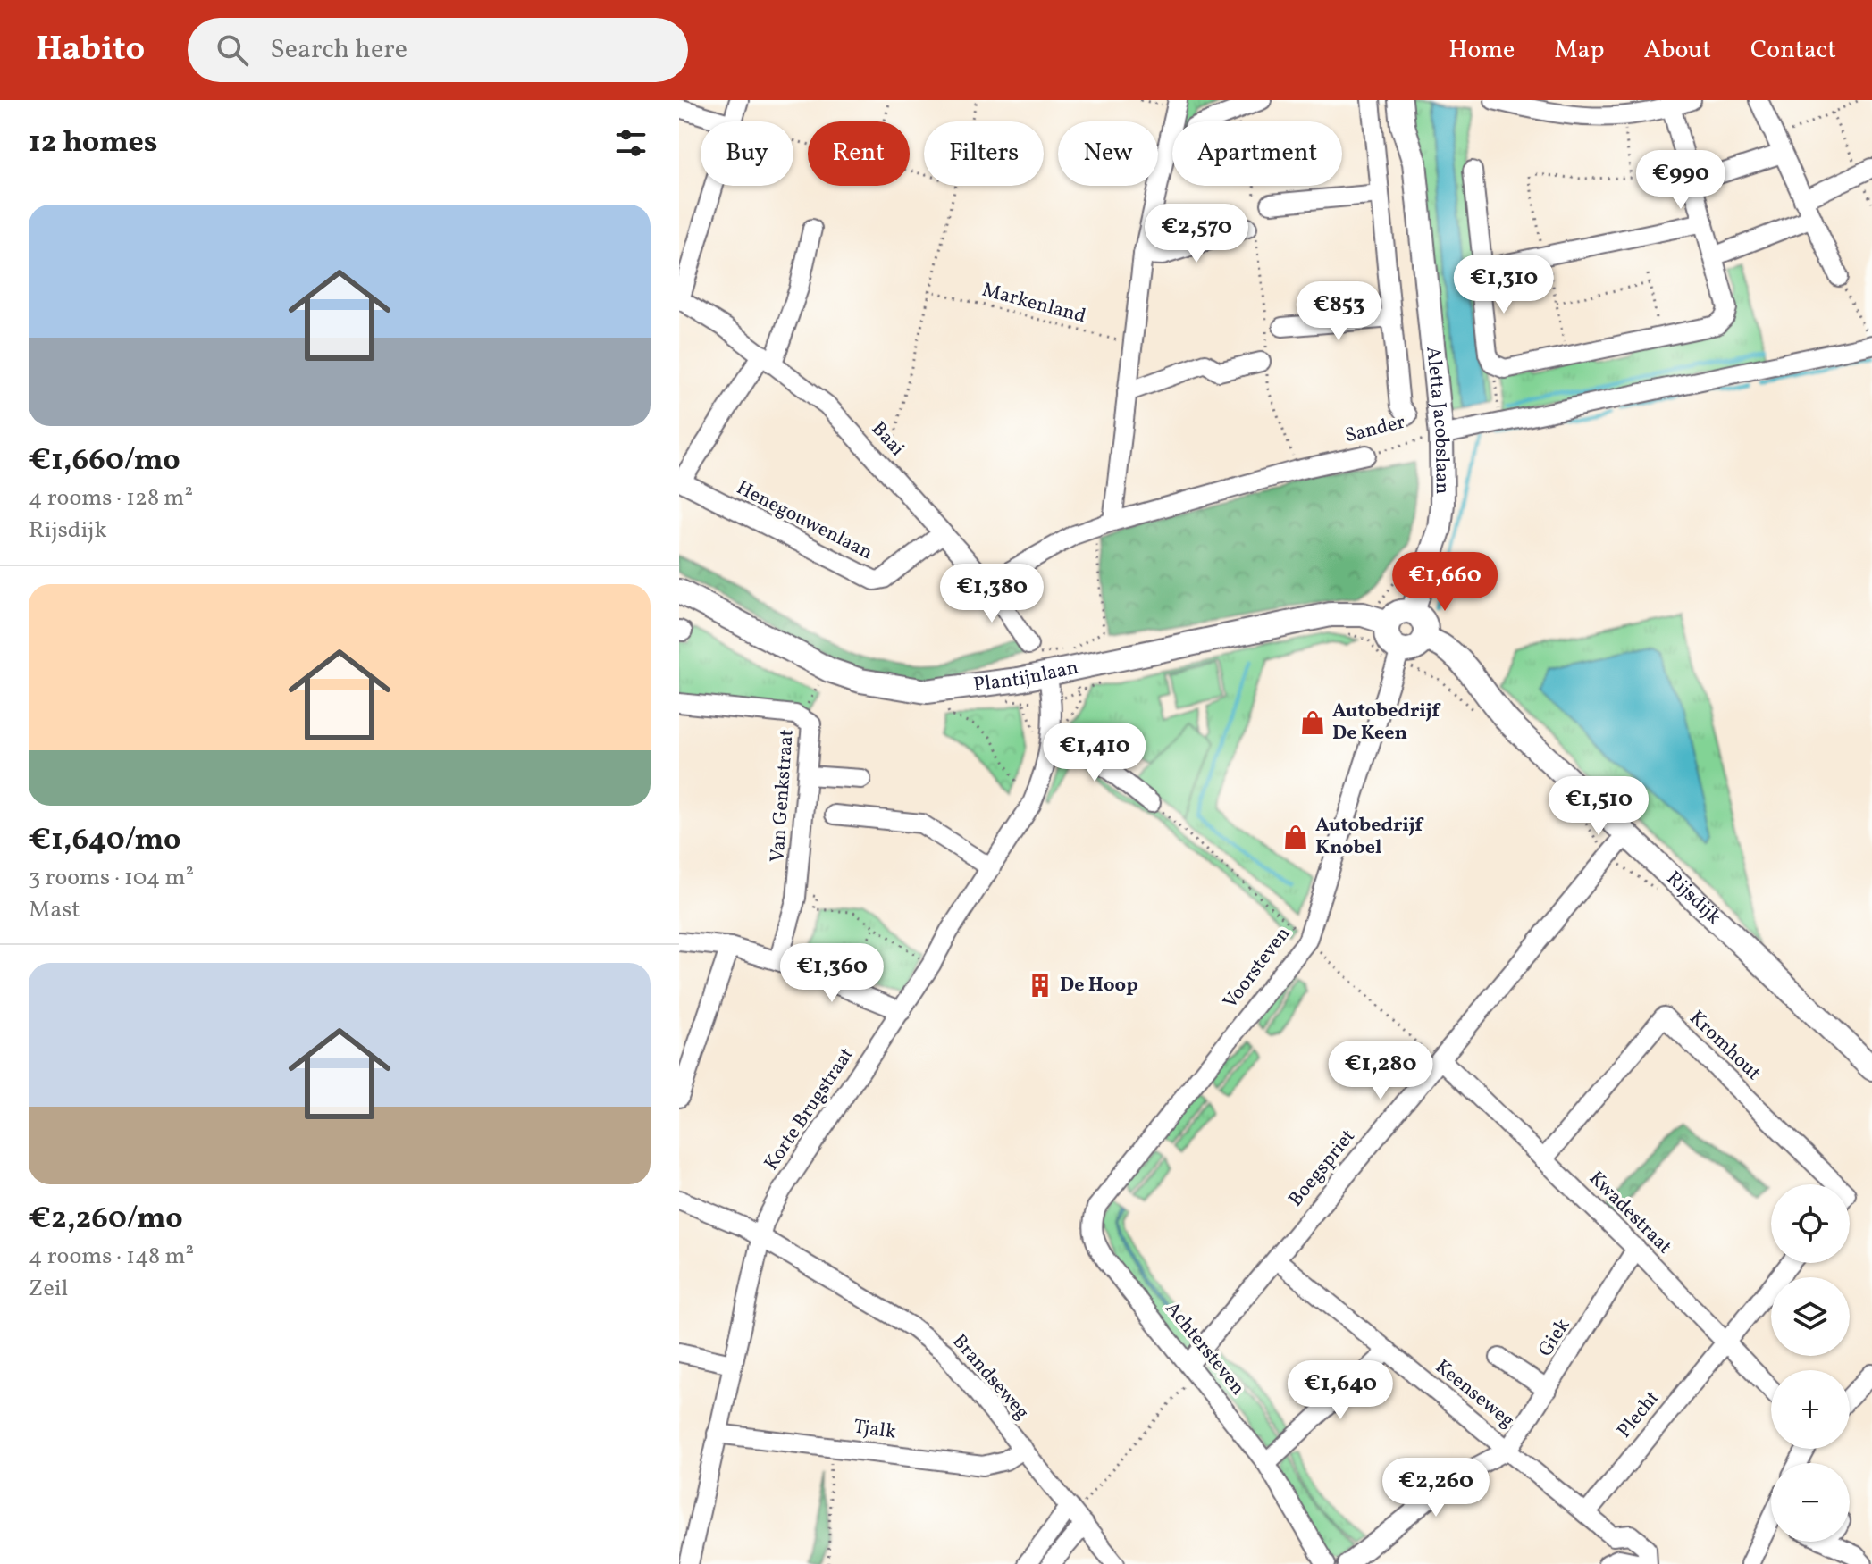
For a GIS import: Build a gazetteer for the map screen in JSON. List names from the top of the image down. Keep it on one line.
{"streets":{"main road":["Aletta Jacobslaan","Plantijnlaan","Rijsdijk"],"street":["Sander","Baai","Henegouwenlaan","Van Genkstraat","Voorsteven","Kromhout","Korte Brugstraat","Boegspriet","Kwadestraat","Giek","Achtersteven","Brandseweg","Keenseweg","Plecht","Tjalk"],"path":["Markenland"]},"crossings":[["Aletta Jacobslaan","Sander"],["Aletta Jacobslaan","Plantijnlaan"],["Aletta Jacobslaan","Rijsdijk"],["Aletta Jacobslaan","Voorsteven"],["Sander","Baai"],["Sander","Plantijnlaan"],["Baai","Henegouwenlaan"],["Baai","Plantijnlaan"],["Baai","Korte Brugstraat"],["Plantijnlaan","Rijsdijk"],["Plantijnlaan","Voorsteven"],["Plantijnlaan","Korte Brugstraat"],["Rijsdijk","Voorsteven"],["Rijsdijk","Boegspriet"],["Voorsteven","Achtersteven"],["Kromhout","Kwadestraat"],["Korte Brugstraat","Brandseweg"],["Korte Brugstraat","Tjalk"],["Boegspriet","Kwadestraat"],["Boegspriet","Achtersteven"],["Boegspriet","Keenseweg"],["Kwadestraat","Giek"],["Kwadestraat","Plecht"],["Giek","Keenseweg"],["Brandseweg","Tjalk"],["Keenseweg","Plecht"]],"places":{"shop":["Autobedrijf De Keen","Autobedrijf Knobel"],"building":["De Hoop"]},"page":{"header":"Habito","search":"Search here","nav":["Home","Map","About","Contact"],"heading":"12 homes","chip":["Buy","Rent","Filters","New","Apartment"],"price":["€990","€2,570","€1,310","€853","€1,660","€1,380","€1,410","€1,510","€1,360","€1,280","€1,640","€2,260"],"list":[{"name":"€1,660/mo","note":"4 rooms · 128 m² · Rijsdijk"},{"name":"€1,640/mo","note":"3 rooms · 104 m² · Mast"},{"name":"€2,260/mo","note":"4 rooms · 148 m² · Zeil"}],"map_buttons":["+","−"]}}
